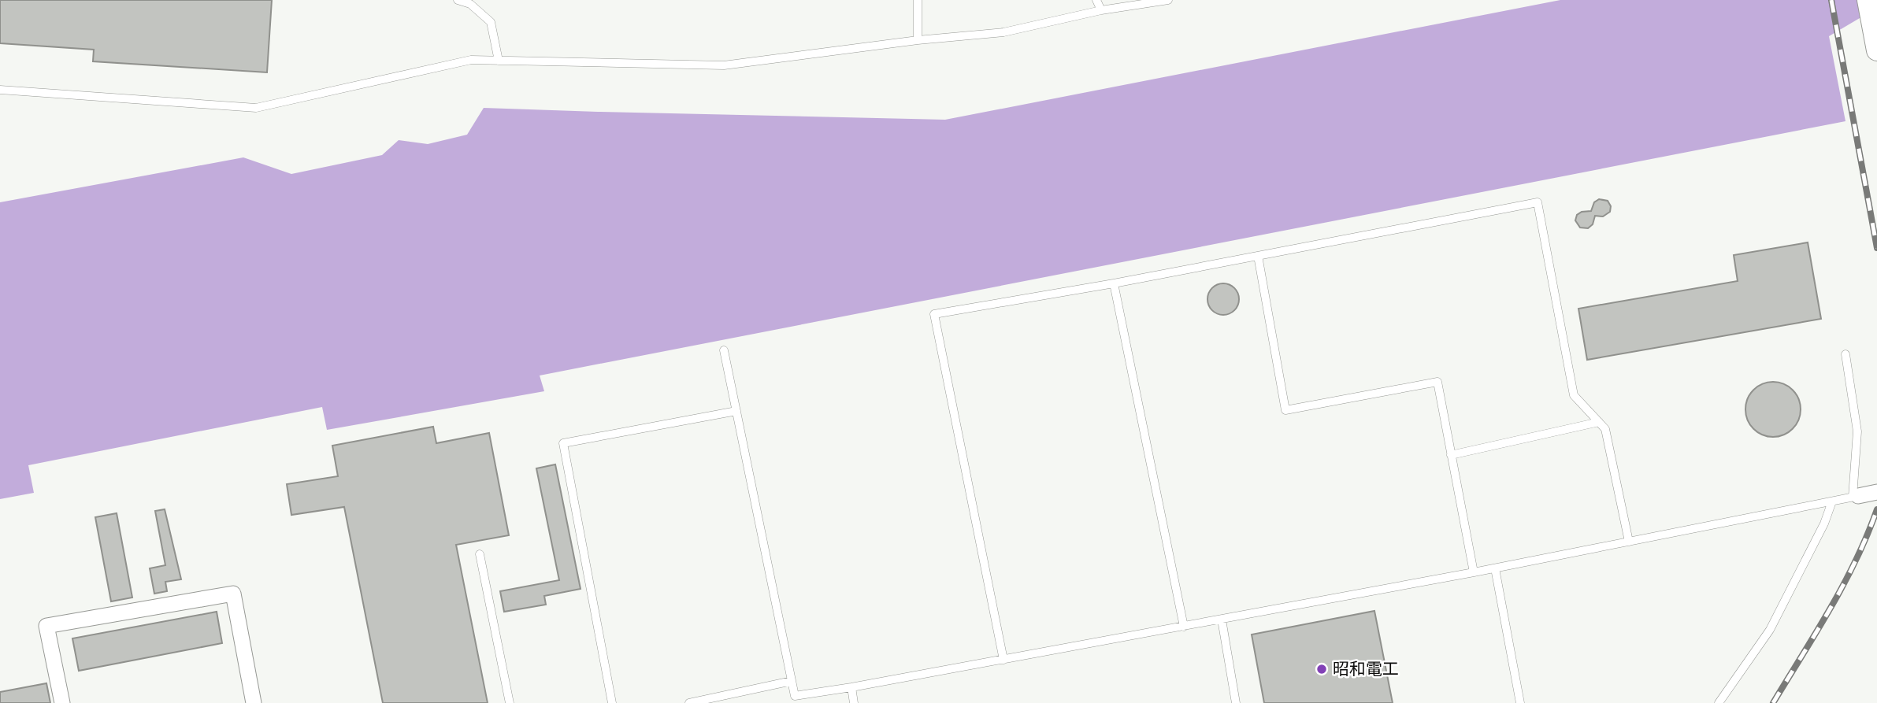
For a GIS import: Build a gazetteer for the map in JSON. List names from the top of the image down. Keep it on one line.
{"places":["昭和電工"]}
